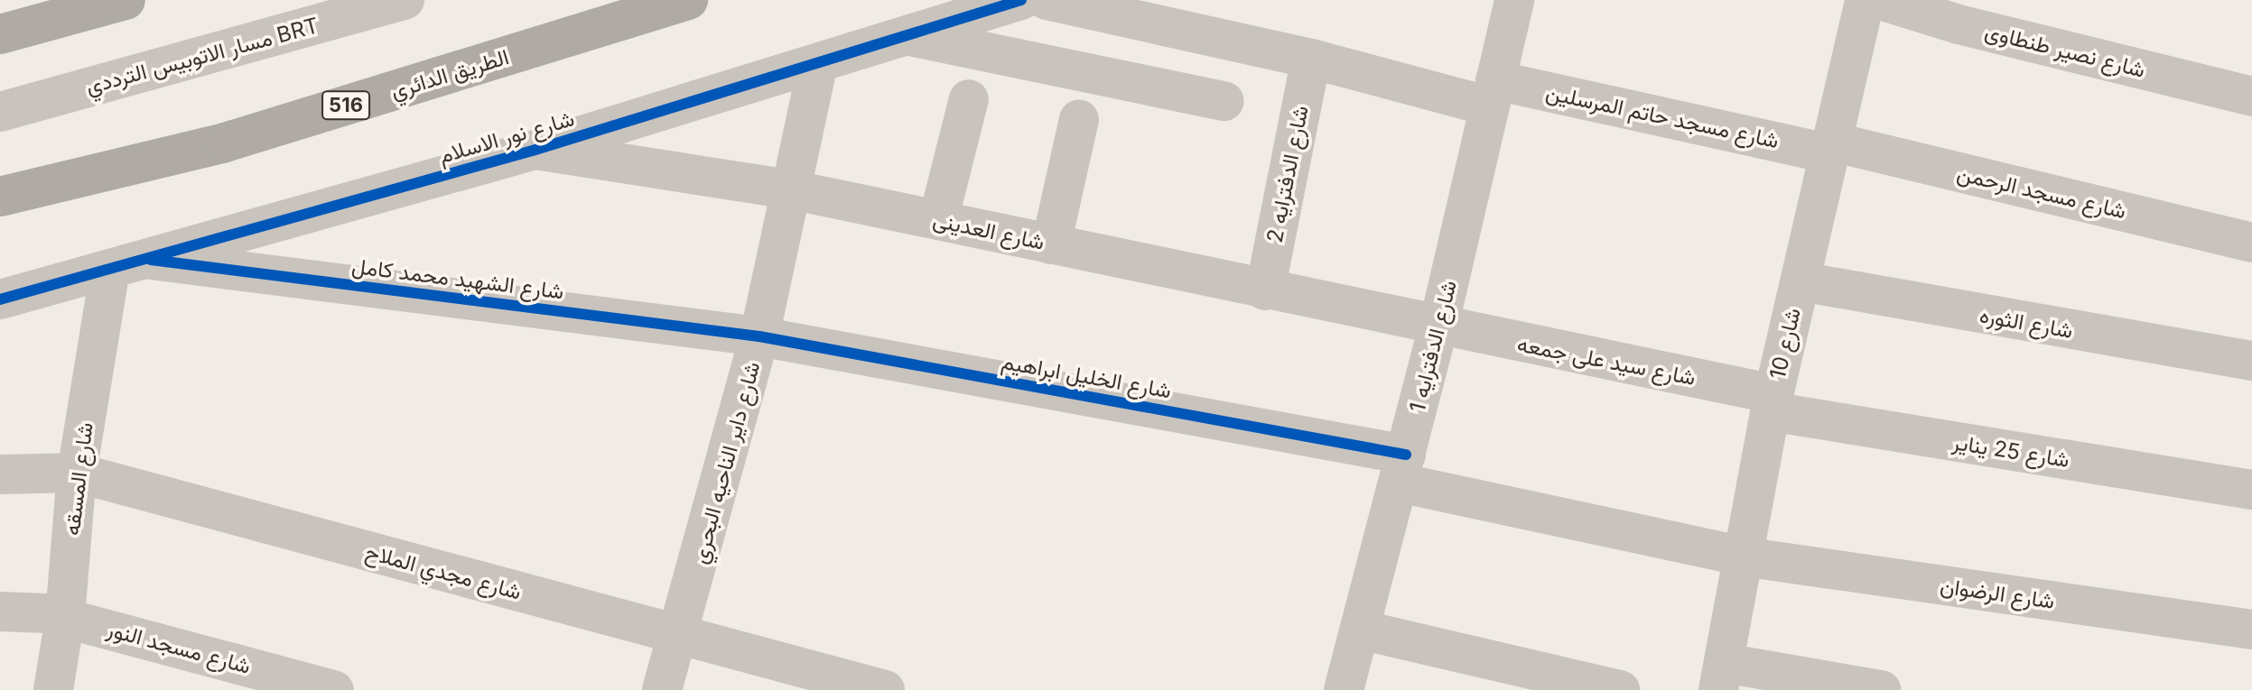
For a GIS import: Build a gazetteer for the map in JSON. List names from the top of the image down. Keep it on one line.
{"streets":{"highway":["الطريق الدائري","516"],"street":["شارع نصير طنطاوى","مسار الاتوبيس الترددي BRT","شارع مسجد حاتم المرسلين","شارع نور الاسلام","شارع الدفترايه 2","شارع مسجد الرحمن","شارع العدينى","شارع الشهيد محمد كامل","شارع الثوره","شارع 10","شارع الدفترايه 1","شارع سيد على جمعه","شارع الخليل ابراهيم","شارع 25 يناير","شارع داير الناحيه البحري","شارع المسقه","شارع مجدي الملاح","شارع الرضوان","شارع مسجد النور"]},"crossings":[["شارع مسجد حاتم المرسلين","شارع الدفترايه 2"],["شارع مسجد حاتم المرسلين","شارع مسجد الرحمن"],["شارع مسجد حاتم المرسلين","شارع 10"],["شارع مسجد حاتم المرسلين","شارع الدفترايه 1"],["شارع نور الاسلام","شارع العدينى"],["شارع نور الاسلام","شارع الشهيد محمد كامل"],["شارع نور الاسلام","شارع داير الناحيه البحري"],["شارع نور الاسلام","شارع المسقه"],["شارع الدفترايه 2","شارع العدينى"],["شارع مسجد الرحمن","شارع 10"],["شارع العدينى","شارع الدفترايه 1"],["شارع العدينى","شارع سيد على جمعه"],["شارع العدينى","شارع داير الناحيه البحري"],["شارع الشهيد محمد كامل","شارع الخليل ابراهيم"],["شارع الشهيد محمد كامل","شارع داير الناحيه البحري"],["شارع الثوره","شارع 10"],["شارع 10","شارع سيد على جمعه"],["شارع 10","شارع الخليل ابراهيم"],["شارع 10","شارع 25 يناير"],["شارع 10","شارع الرضوان"],["شارع الدفترايه 1","شارع سيد على جمعه"],["شارع الدفترايه 1","شارع الخليل ابراهيم"],["شارع سيد على جمعه","شارع 25 يناير"],["شارع الخليل ابراهيم","شارع داير الناحيه البحري"],["شارع الخليل ابراهيم","شارع الرضوان"],["شارع داير الناحيه البحري","شارع مجدي الملاح"],["شارع المسقه","شارع مجدي الملاح"],["شارع المسقه","شارع مسجد النور"]]}
